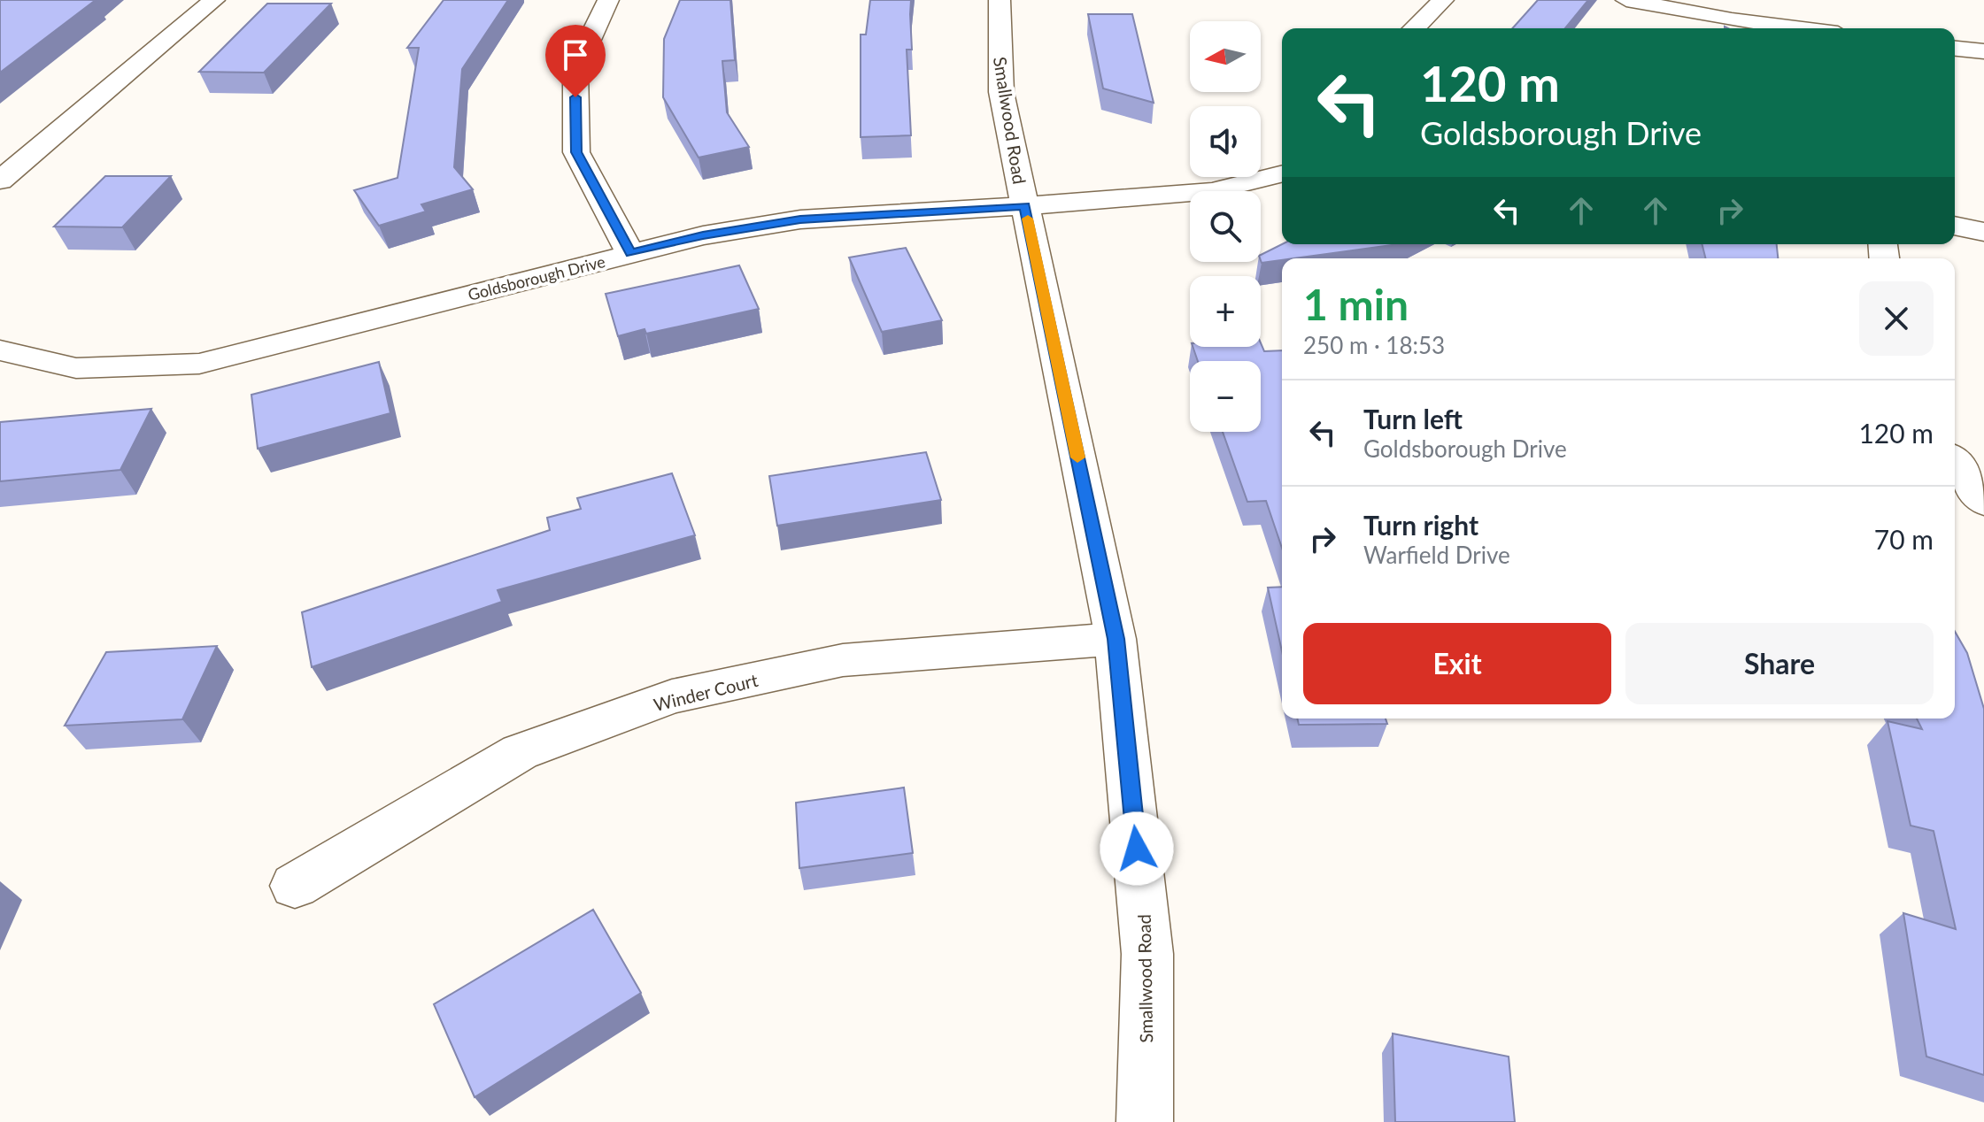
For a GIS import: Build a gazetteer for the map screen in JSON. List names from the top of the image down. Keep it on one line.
{"streets":{"street":["Smallwood Road","Goldsborough Drive","Winder Court"]},"crossings":[["Smallwood Road","Goldsborough Drive"],["Smallwood Road","Winder Court"]],"north":"left","page":{"map_buttons":["+","−"],"turn":["120 m","Goldsborough Drive"],"heading":["1 min","250 m · 18:53"],"list":[{"name":"Turn left","note":"Goldsborough Drive","value":"120 m"},{"name":"Turn right","note":"Warfield Drive","value":"70 m"}],"buttons":["Exit","Share"]}}
